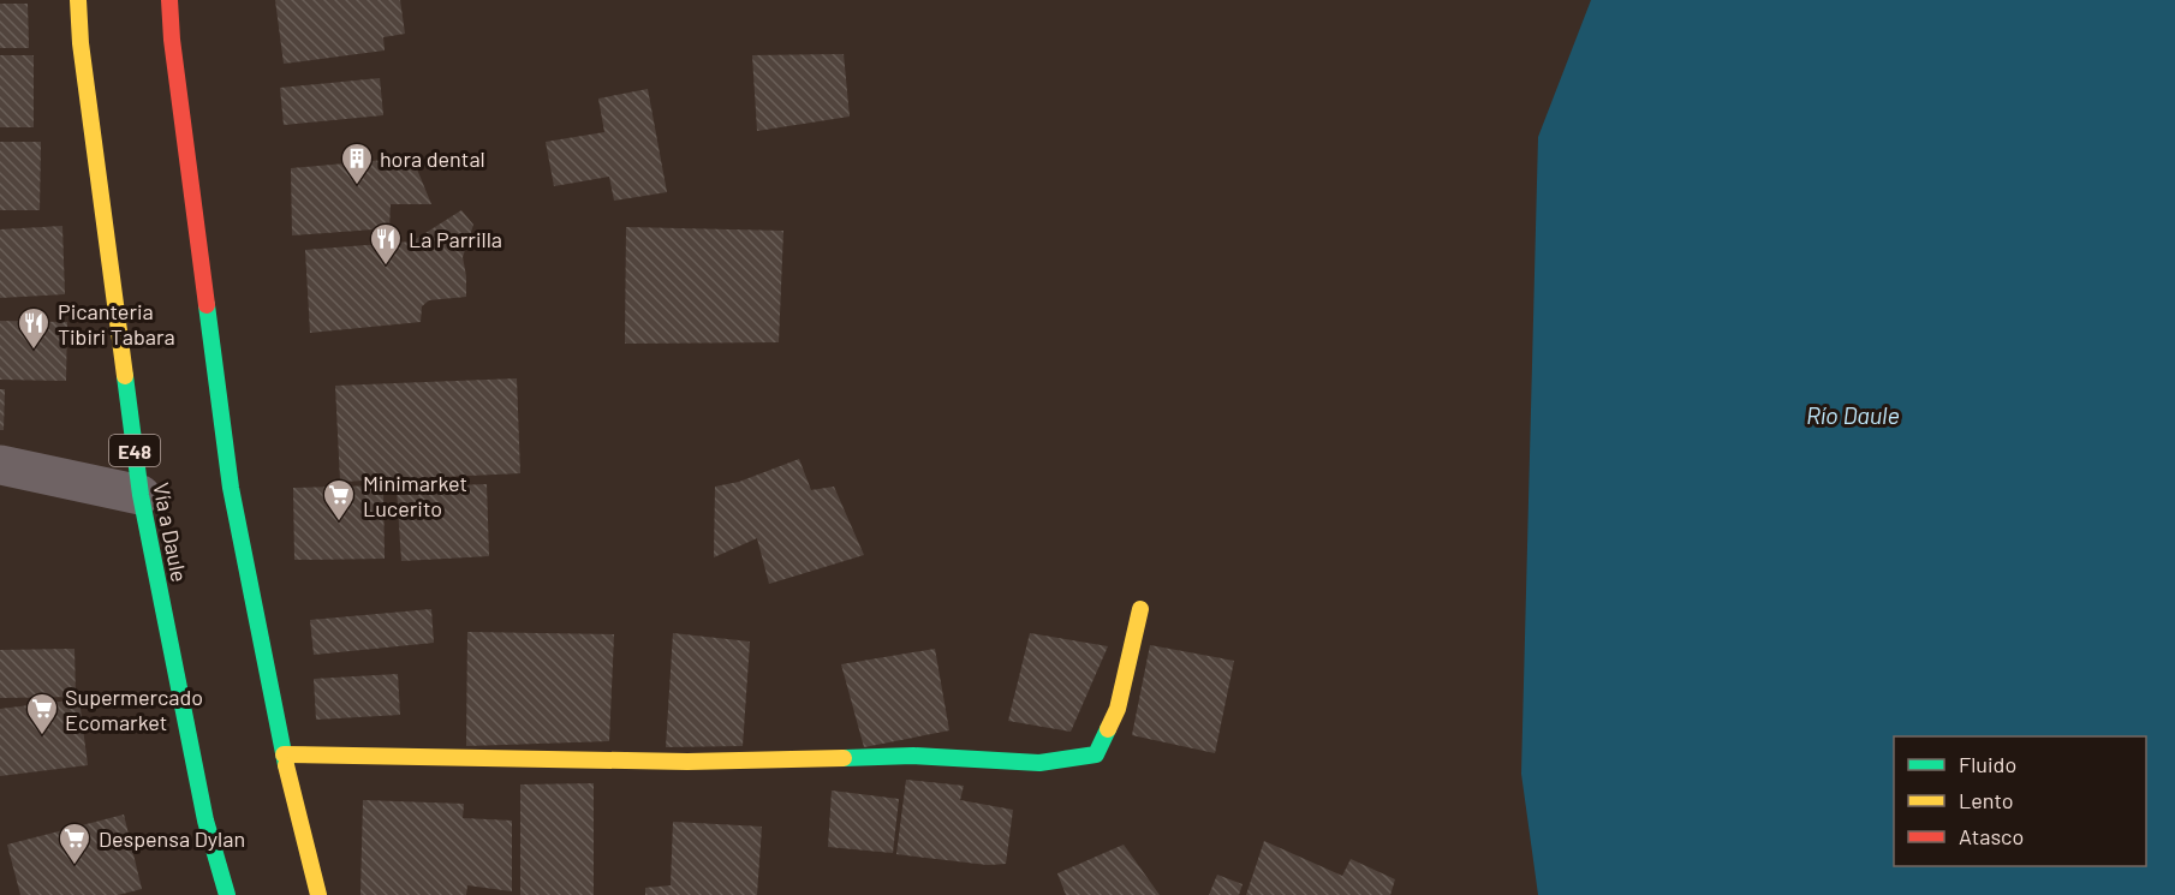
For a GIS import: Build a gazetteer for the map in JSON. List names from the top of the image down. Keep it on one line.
{"streets":{"main road":["E48","Vía a Daule"]},"water":["Río Daule"],"places":{"building":["hora dental"],"restaurant":["La Parrilla","Picanteria Tibiri Tabara"],"supermarket":["Minimarket Lucerito","Supermercado Ecomarket","Despensa Dylan"]},"legend":["Fluido","Lento","Atasco"]}
